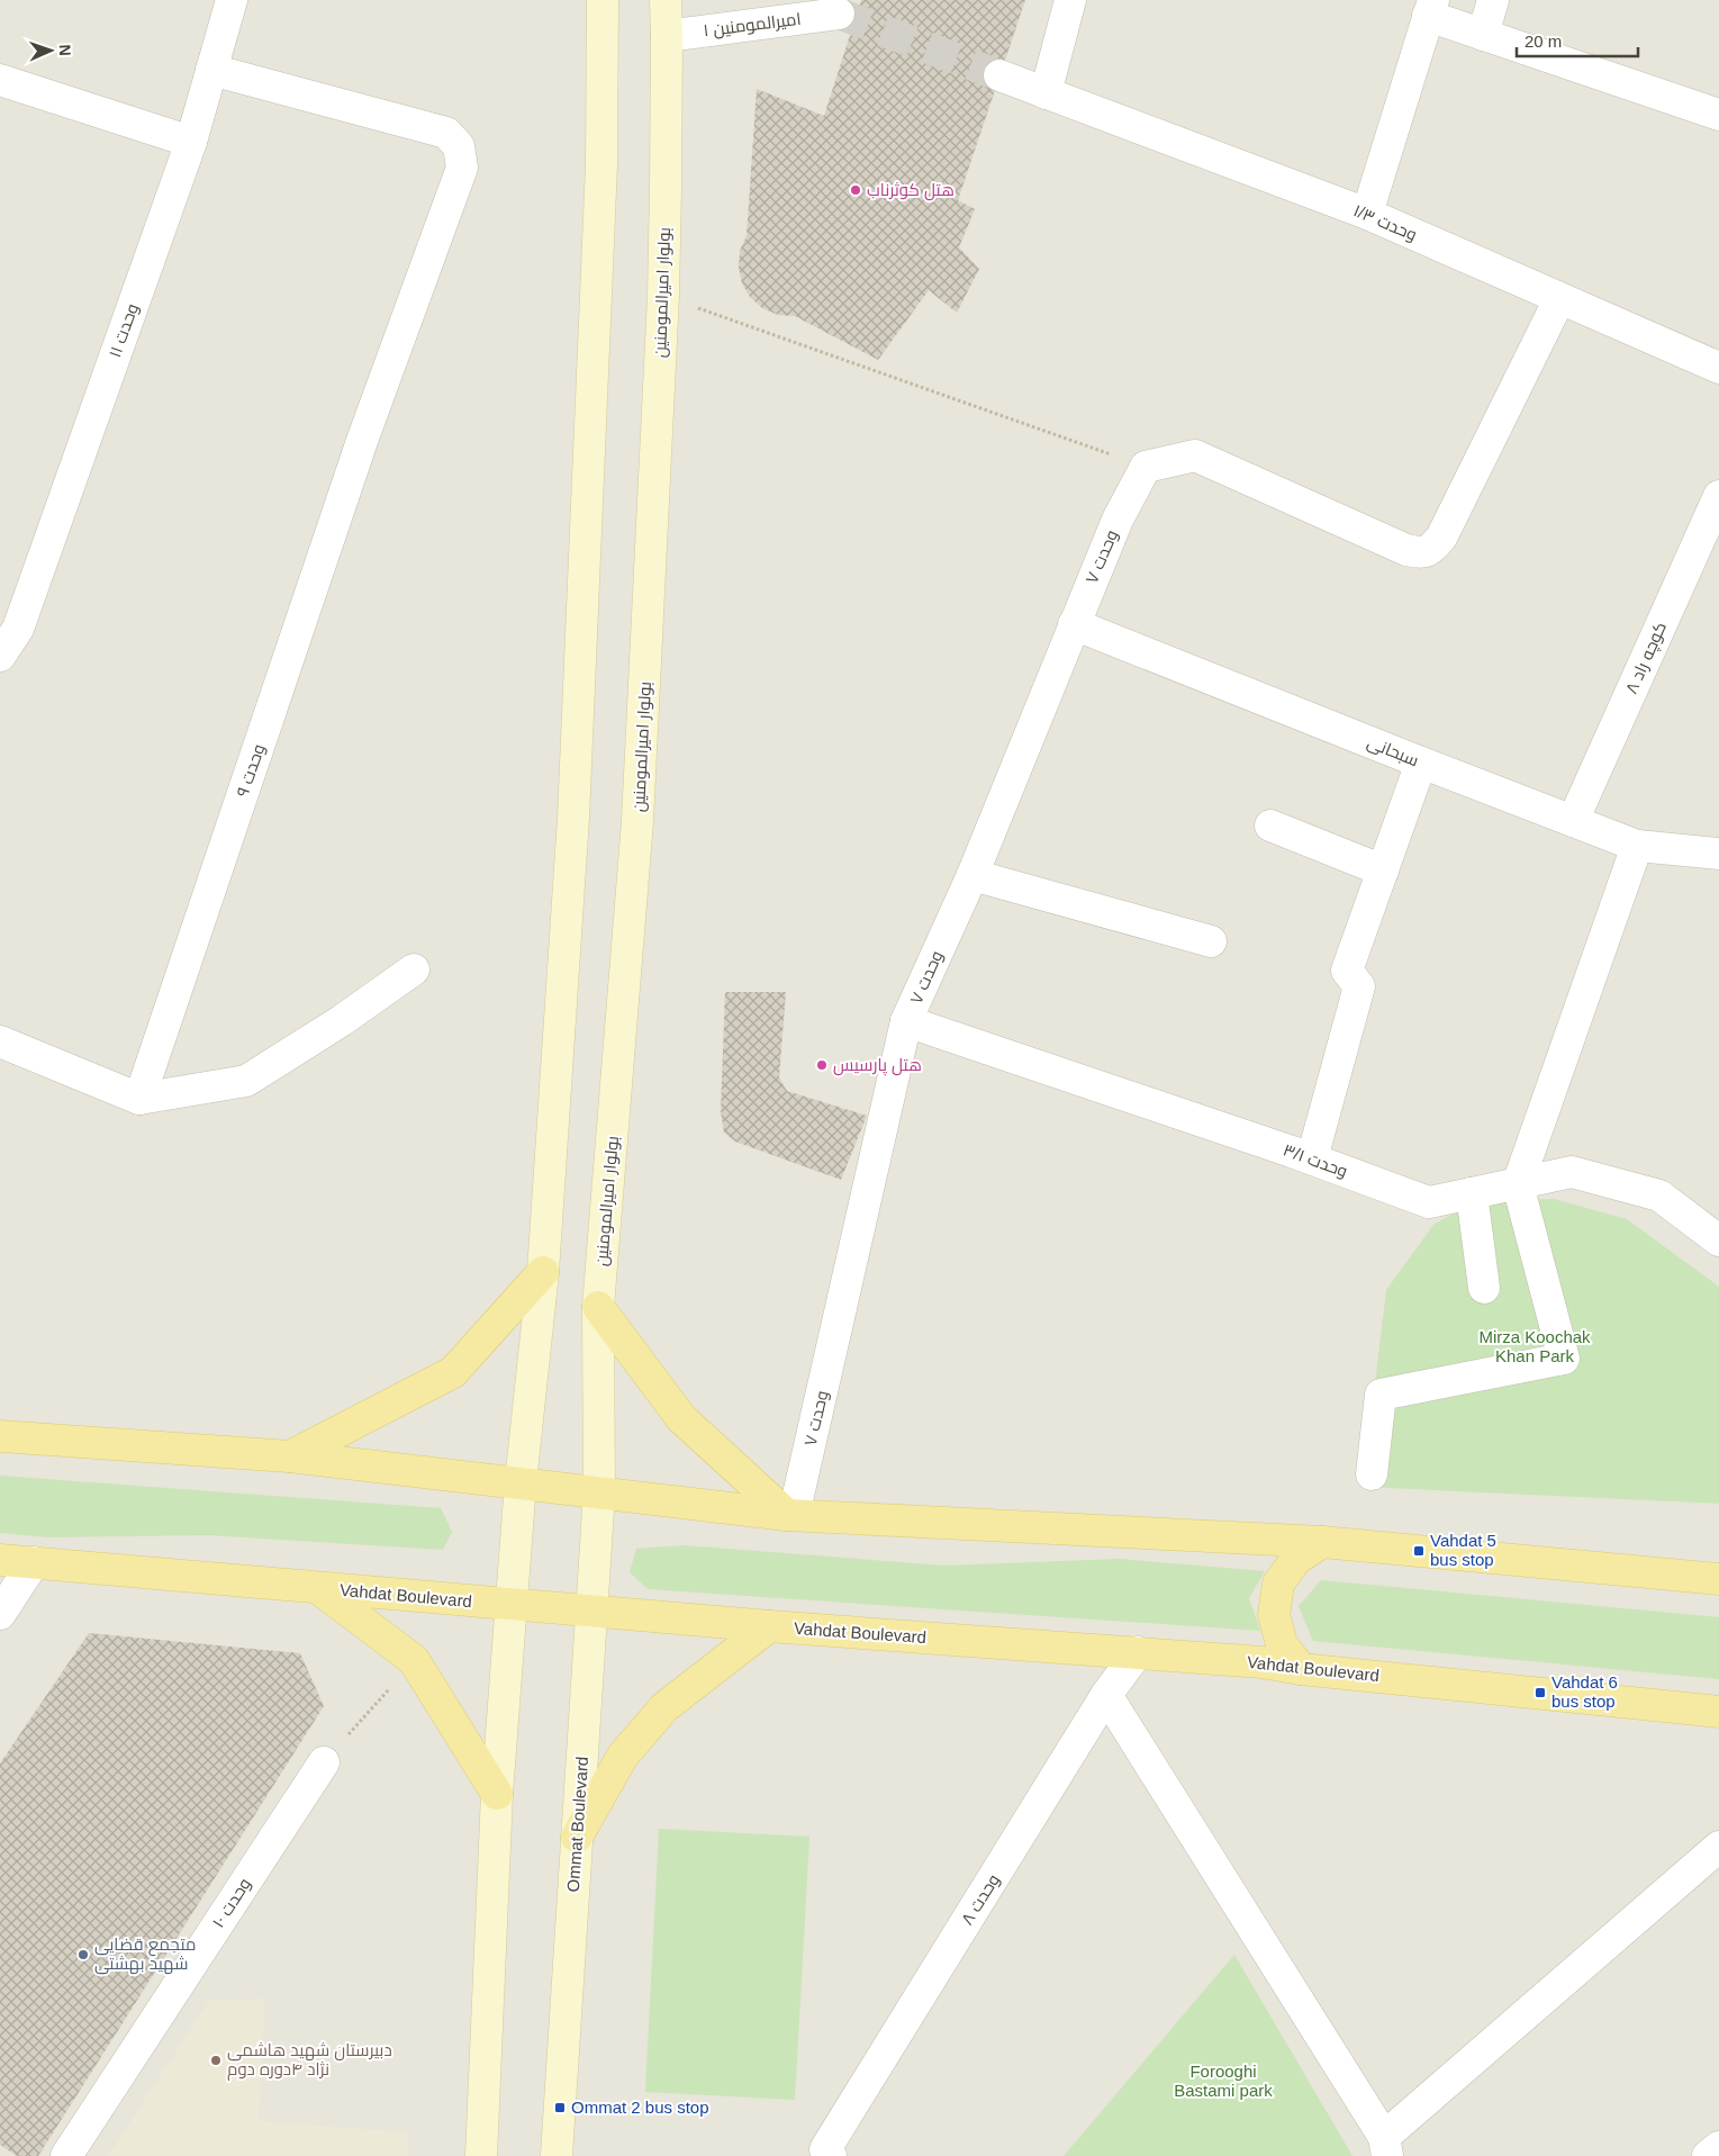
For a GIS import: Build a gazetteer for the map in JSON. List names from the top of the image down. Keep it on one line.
{"streets":{"main road":["Vahdat Boulevard"],"street":["امیرالمومنین ۱","وحدت ۱/۳","بولوار امیرالمومنین","وحدت ۱۱","وحدت ۷","کوچه راد ۸","سبحانی","وحدت ۹","وحدت ۳/۱","Ommat Boulevard","وحدت ۸","وحدت ۱۰"]},"crossings":[["امیرالمومنین ۱","بولوار امیرالمومنین"],["بولوار امیرالمومنین","Ommat Boulevard"],["وحدت ۱۱","وحدت ۹"],["وحدت ۷","سبحانی"],["وحدت ۷","وحدت ۳/۱"],["کوچه راد ۸","سبحانی"],["Vahdat Boulevard","Ommat Boulevard"],["Vahdat Boulevard","وحدت ۸"]],"parks":["Mirza Koochak Khan Park","Forooghi Bastami park"],"places":{"other":["هتل کوثرناب","هتل پارسیس","متجمع قضایی شهید بهشتی","دبیرستان شهید هاشمی نژاد ۴دوره دوم"],"transit":["Vahdat 5 bus stop","Vahdat 6 bus stop","Ommat 2 bus stop"]},"scale_bar":"20 m","north":"right"}
